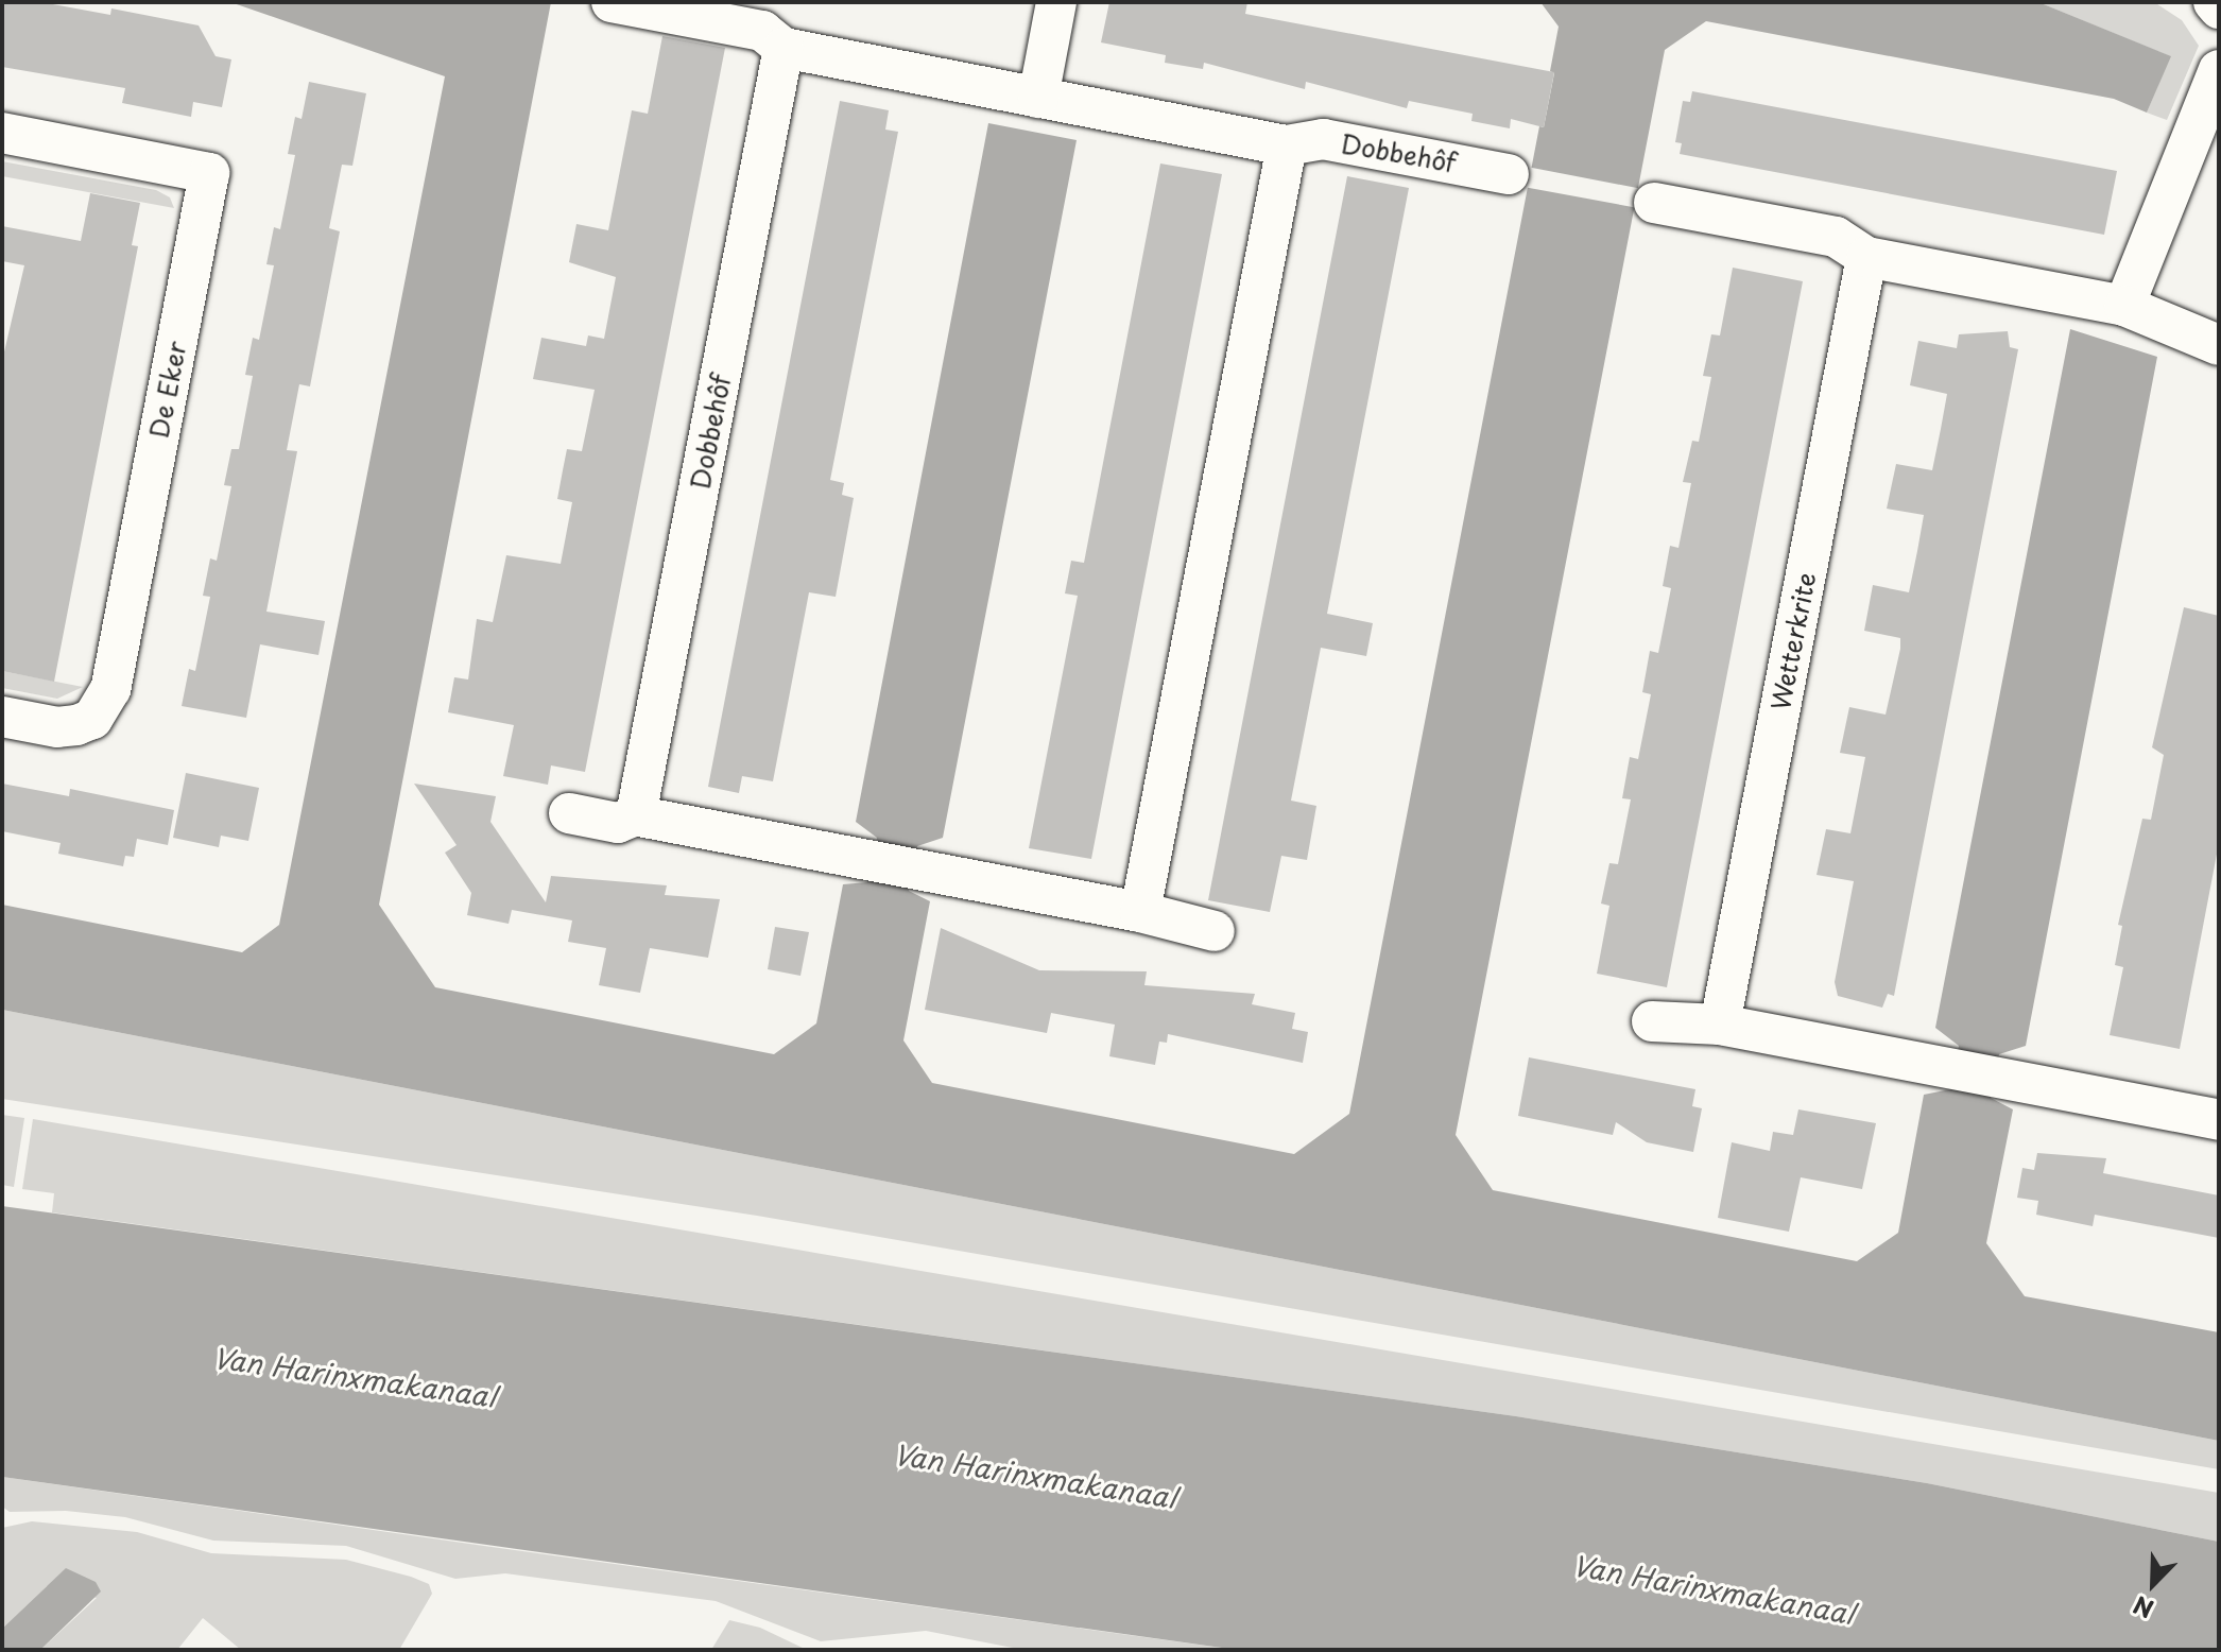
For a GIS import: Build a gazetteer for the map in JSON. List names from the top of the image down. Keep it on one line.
{"streets":{"street":["Dobbehôf","De Eker","Wetterkrite"]},"water":["Van Harinxmakanaal"],"north":"bottom left"}
